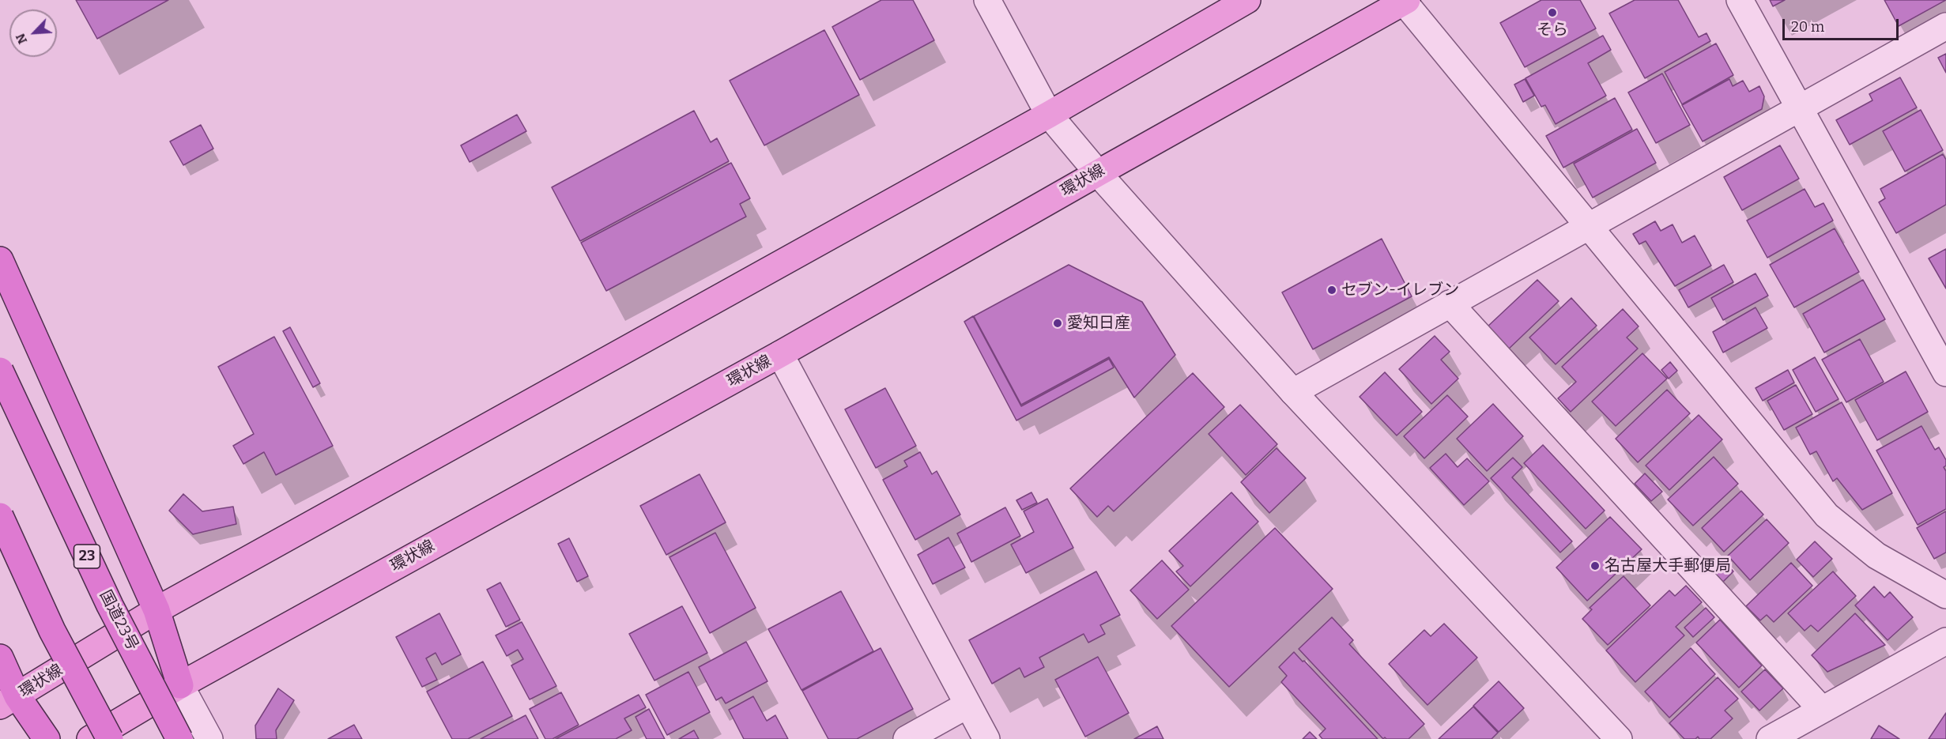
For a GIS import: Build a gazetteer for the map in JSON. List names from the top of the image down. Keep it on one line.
{"streets":{"highway":["23","国道23号"],"main road":["環状線"]},"places":["そら","セブン-イレブン","愛知日産","名古屋大手郵便局"],"scale_bar":"20 m","north":"bottom left"}
